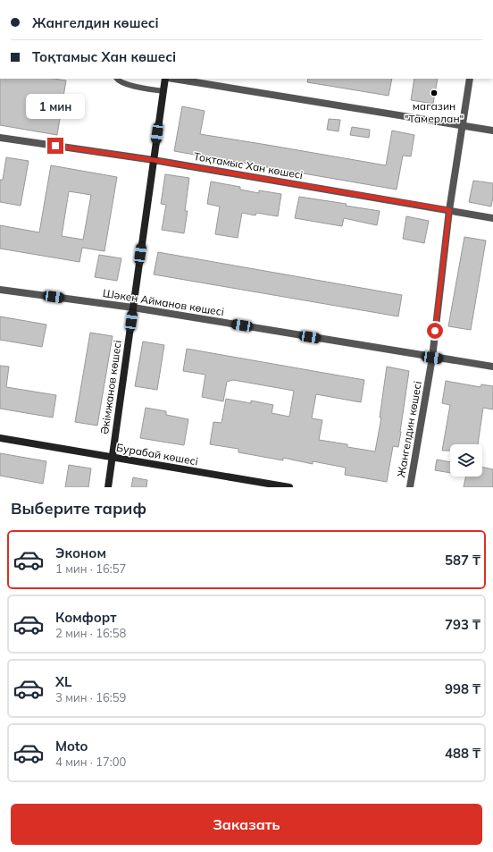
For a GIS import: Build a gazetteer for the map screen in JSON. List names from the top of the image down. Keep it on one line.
{"streets":{"main road":["Әкімжанов көшесі","Бурабай көшесі"],"street":["Тоқтамыс Хан көшесі","Шәкен Айманов көшесі","Жангелдин көшесі"]},"crossings":[["Тоқтамыс Хан көшесі","Әкімжанов көшесі"],["Тоқтамыс Хан көшесі","Жангелдин көшесі"],["Шәкен Айманов көшесі","Әкімжанов көшесі"],["Шәкен Айманов көшесі","Жангелдин көшесі"],["Әкімжанов көшесі","Бурабай көшесі"]],"places":["магазин \"Тамерлан\""],"page":{"banner":["Жангелдин көшесі","Тоқтамыс Хан көшесі"],"bubble":"1 мин","heading":"Выберите тариф","list":[{"name":"Эконом","note":"1 мин · 16:57","value":"587 ₸"},{"name":"Комфорт","note":"2 мин · 16:58","value":"793 ₸"},{"name":"XL","note":"3 мин · 16:59","value":"998 ₸"},{"name":"Moto","note":"4 мин · 17:00","value":"488 ₸"}],"buttons":"Заказать"}}
